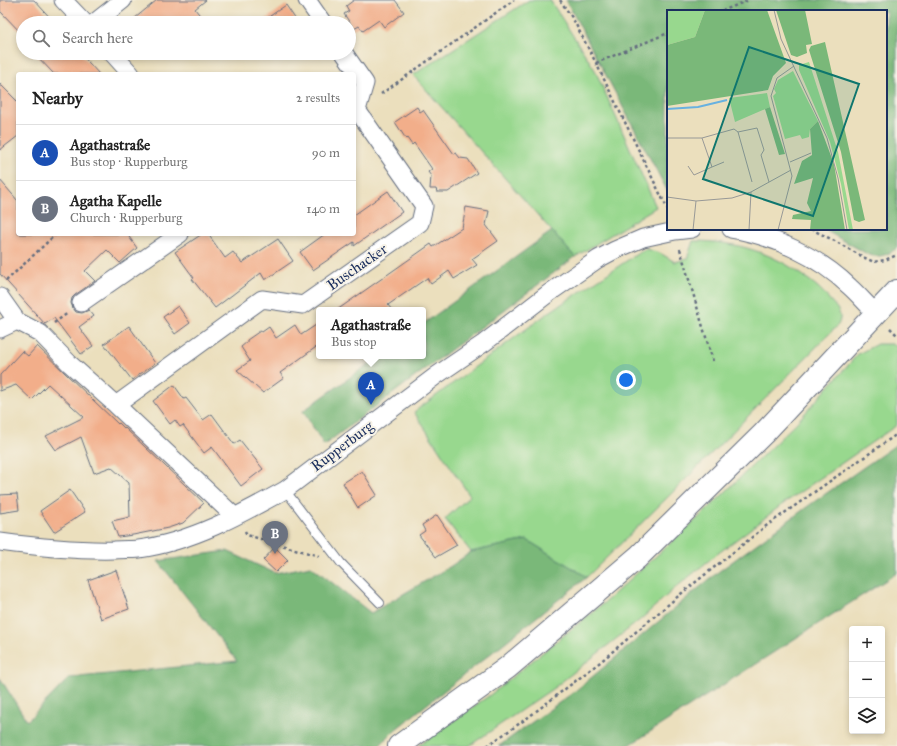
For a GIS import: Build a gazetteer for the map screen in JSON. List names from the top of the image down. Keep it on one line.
{"streets":{"street":["Buschacker","Rupperburg"]},"page":{"search":"Search here","heading":["Nearby","2 results"],"list":[{"mark":"A","name":"Agathastraße","note":"Bus stop · Rupperburg","value":"90 m"},{"mark":"B","name":"Agatha Kapelle","note":"Church · Rupperburg","value":"140 m"}],"popup":["Agathastraße","Bus stop"],"pins":["A","B"],"map_buttons":["+","−"]}}
